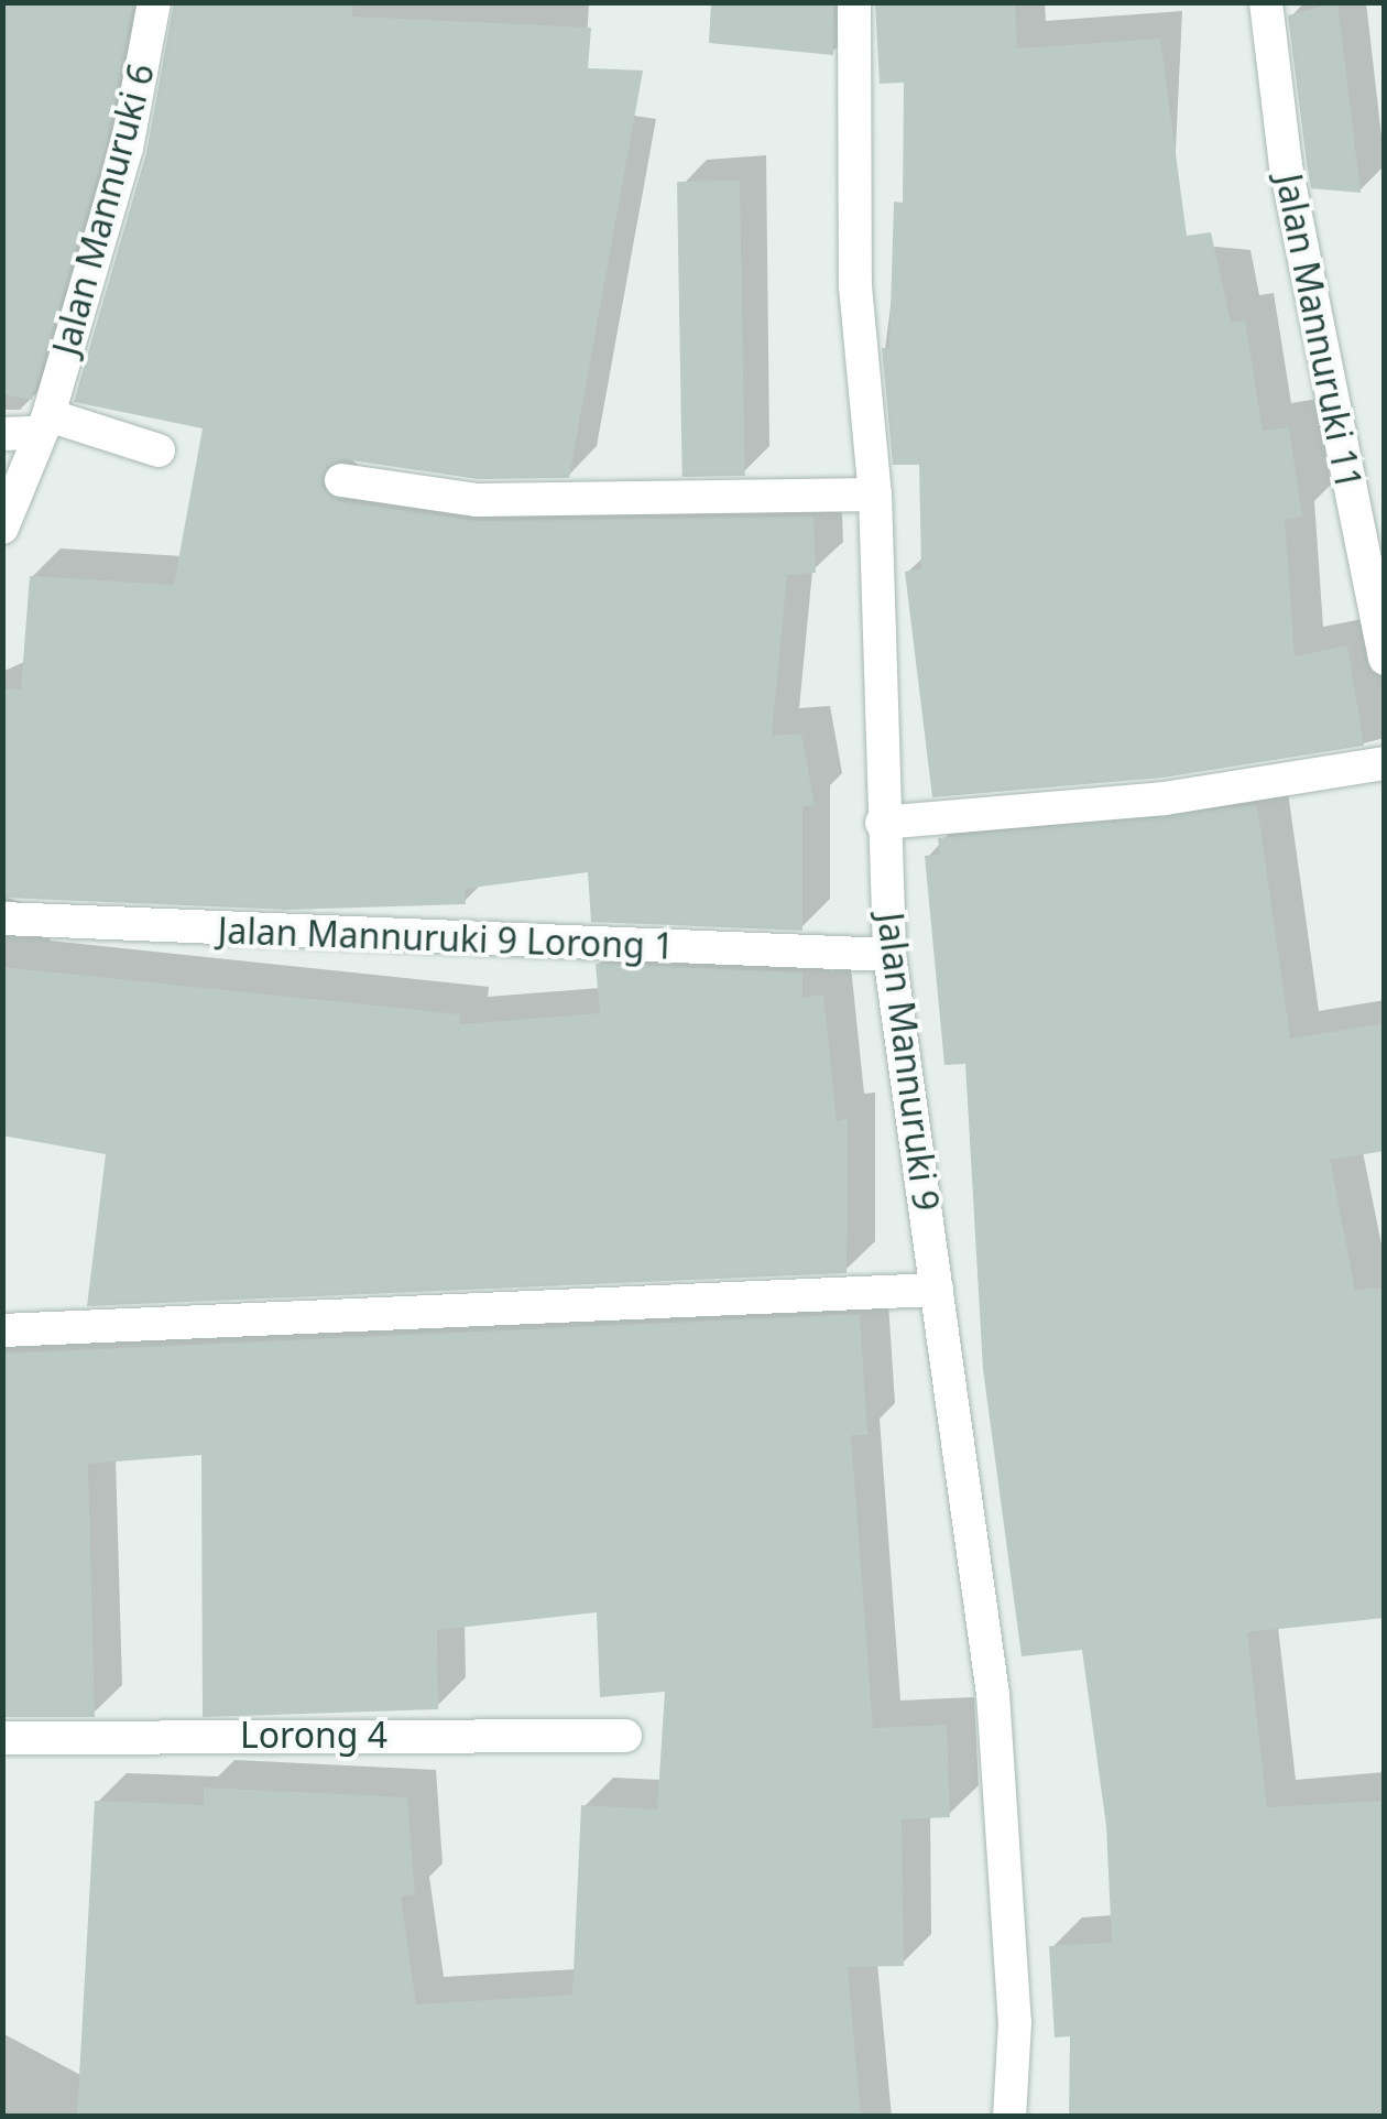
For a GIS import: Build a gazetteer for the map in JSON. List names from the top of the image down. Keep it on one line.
{"streets":{"street":["Jalan Mannuruki 6","Jalan Mannuruki 11","Jalan Mannuruki 9 Lorong 1","Jalan Mannuruki 9","Lorong 4"]},"crossings":[["Jalan Mannuruki 9 Lorong 1","Jalan Mannuruki 9"]]}
